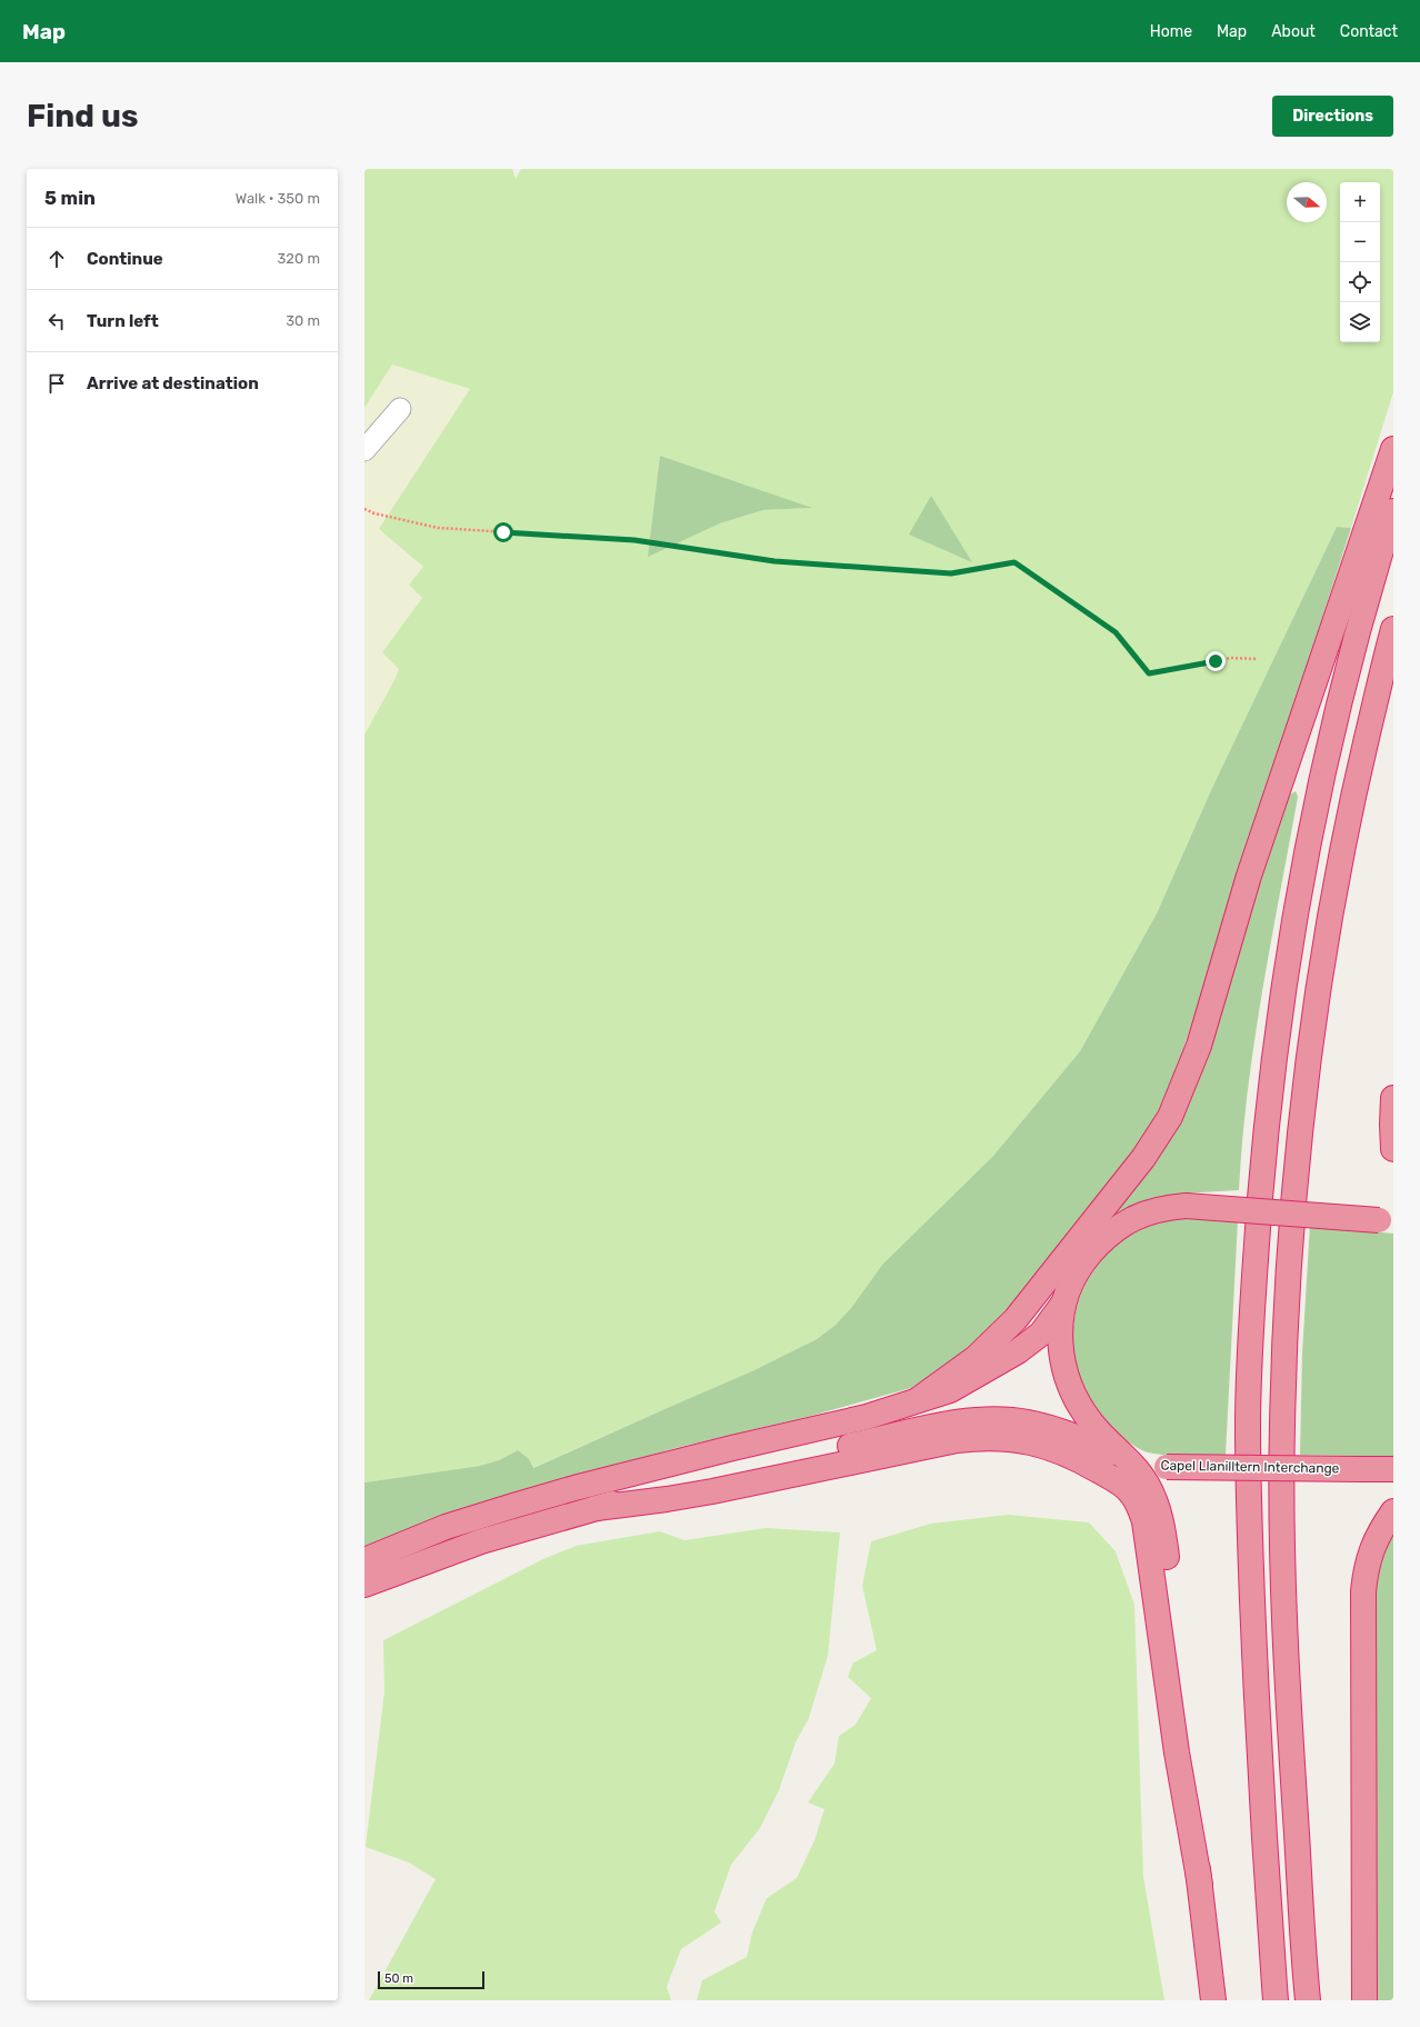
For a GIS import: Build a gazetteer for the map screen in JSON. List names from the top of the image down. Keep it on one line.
{"streets":{"highway":["Capel Llanilltern Interchange"]},"scale_bar":"50 m","north":"right","page":{"header":"Map","nav":["Home","Map","About","Contact"],"buttons":"Directions","title":"Find us","heading":["5 min","Walk · 350 m"],"map_buttons":["+","−"],"list":[["Continue","320 m"],["Turn left","30 m"],"Arrive at destination"],"scale":"50 m"}}
